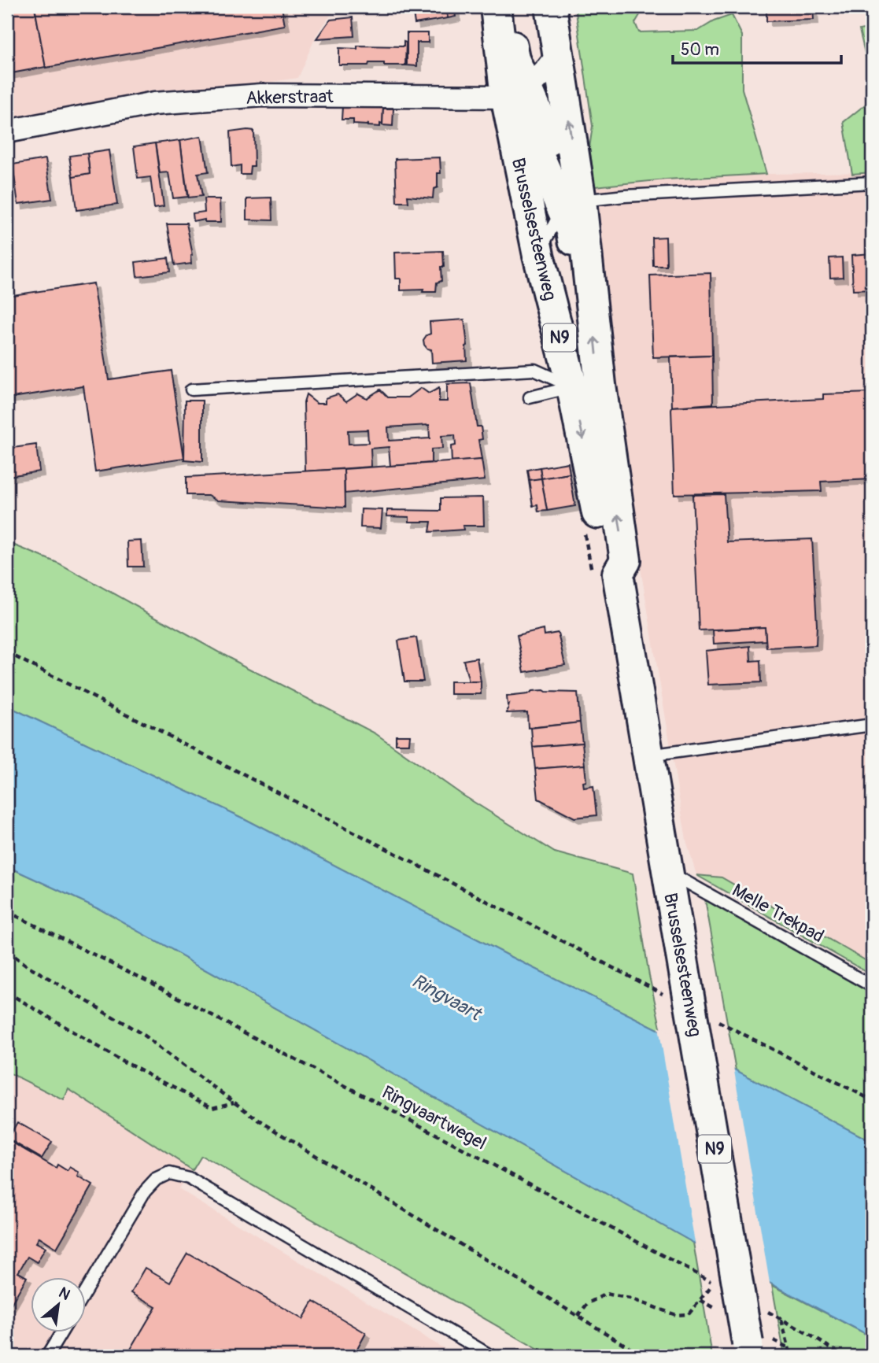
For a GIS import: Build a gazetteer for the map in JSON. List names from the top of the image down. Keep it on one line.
{"streets":{"main road":["Brusselsesteenweg","N9"],"street":["Akkerstraat"],"lane":["Melle Trekpad"],"path":["Ringvaartwegel"]},"crossings":[["Akkerstraat","Brusselsesteenweg"],["Brusselsesteenweg","Melle Trekpad"]],"water":["Ringvaart"],"scale_bar":"50 m","north":"top right"}
